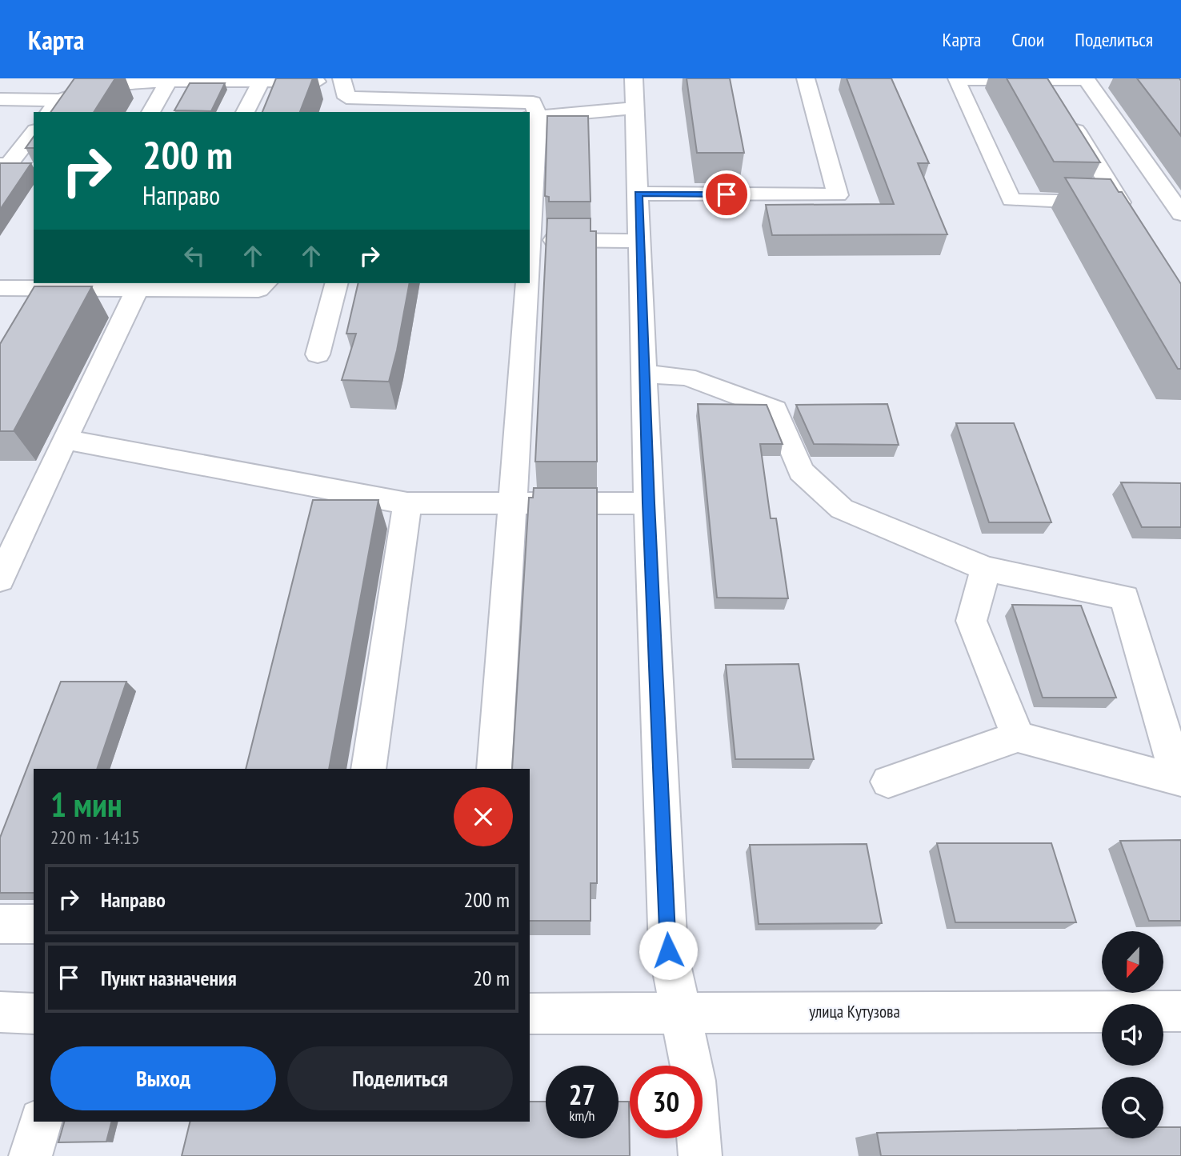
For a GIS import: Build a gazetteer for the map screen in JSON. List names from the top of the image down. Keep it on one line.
{"streets":{"street":["улица Кутузова"]},"north":"bottom","page":{"header":"Карта","nav":["Карта","Слои","Поделиться"],"turn":["200 m","Направо"],"heading":["1 мин","220 m · 14:15"],"list":[{"name":"Направо","value":"200 m"},{"name":"Пункт назначения","value":"20 m"}],"buttons":["Выход","Поделиться"],"speed":"27 km/h","limit":"30"}}
